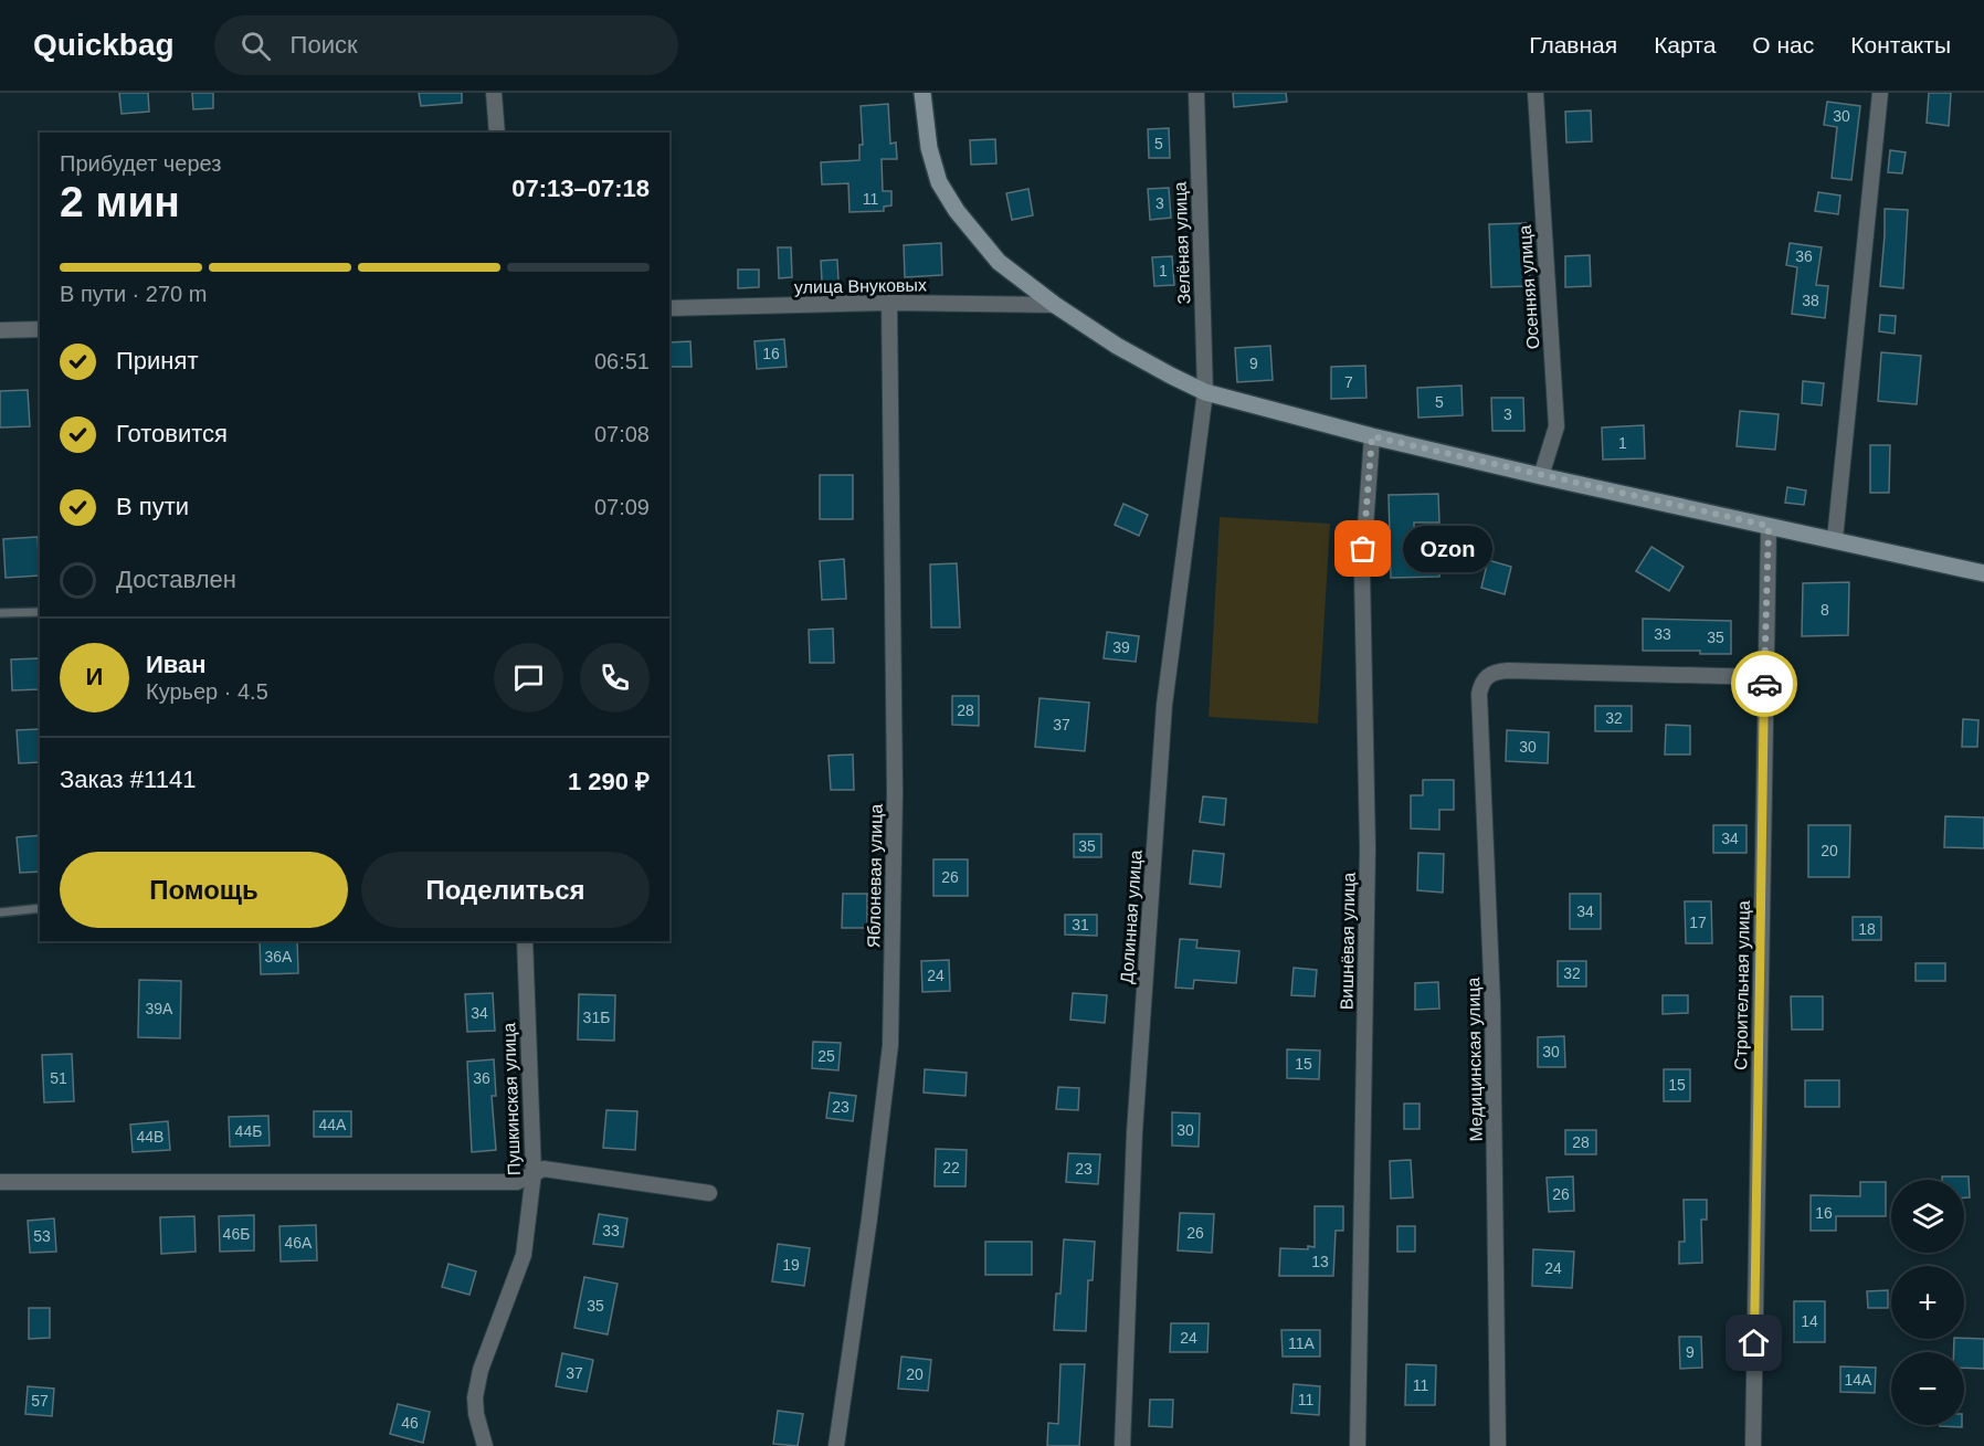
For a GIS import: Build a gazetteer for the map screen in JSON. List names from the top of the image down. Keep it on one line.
{"streets":{"street":["Зелёная улица","улица Внуковых","Осенняя улица","Яблоневая улица","Долинная улица","Вишнёвая улица","Строительная улица","Медицинская улица","Пушкинская улица"]},"crossings":[["Зелёная улица","Долинная улица"],["улица Внуковых","Яблоневая улица"],["Строительная улица","Медицинская улица"]],"places":["Ozon"],"house_numbers":["30","5","11","3","36","1","38","16","9","7","5","3","1","8","33","35","39","28","32","37","30","34","35","20","26","34","17","31","18","36А","32","24","39А","34","31Б","30","25","15","51","36","15","23","44А","30","44Б","44В","28","22","23","26","16","33","26","46Б","53","46А","13","19","24","35","14","24","11А","9","37","20","14А","11","11","57","46"],"page":{"header":"Quickbag","search":"Поиск","nav":["Главная","Карта","О нас","Контакты"],"heading":["2 мин","Прибудет через","07:13–07:18"],"panel":["Иван","Курьер · 4.5","Заказ #1141","1 290 ₽"],"bar":"В пути · 270 m","list":[["Принят","06:51"],["Готовится","07:08"],["В пути","07:09"],"Доставлен"],"bubble":"Ozon","round":"И","buttons":["Помощь","Поделиться"],"map_buttons":["+","−"]}}
